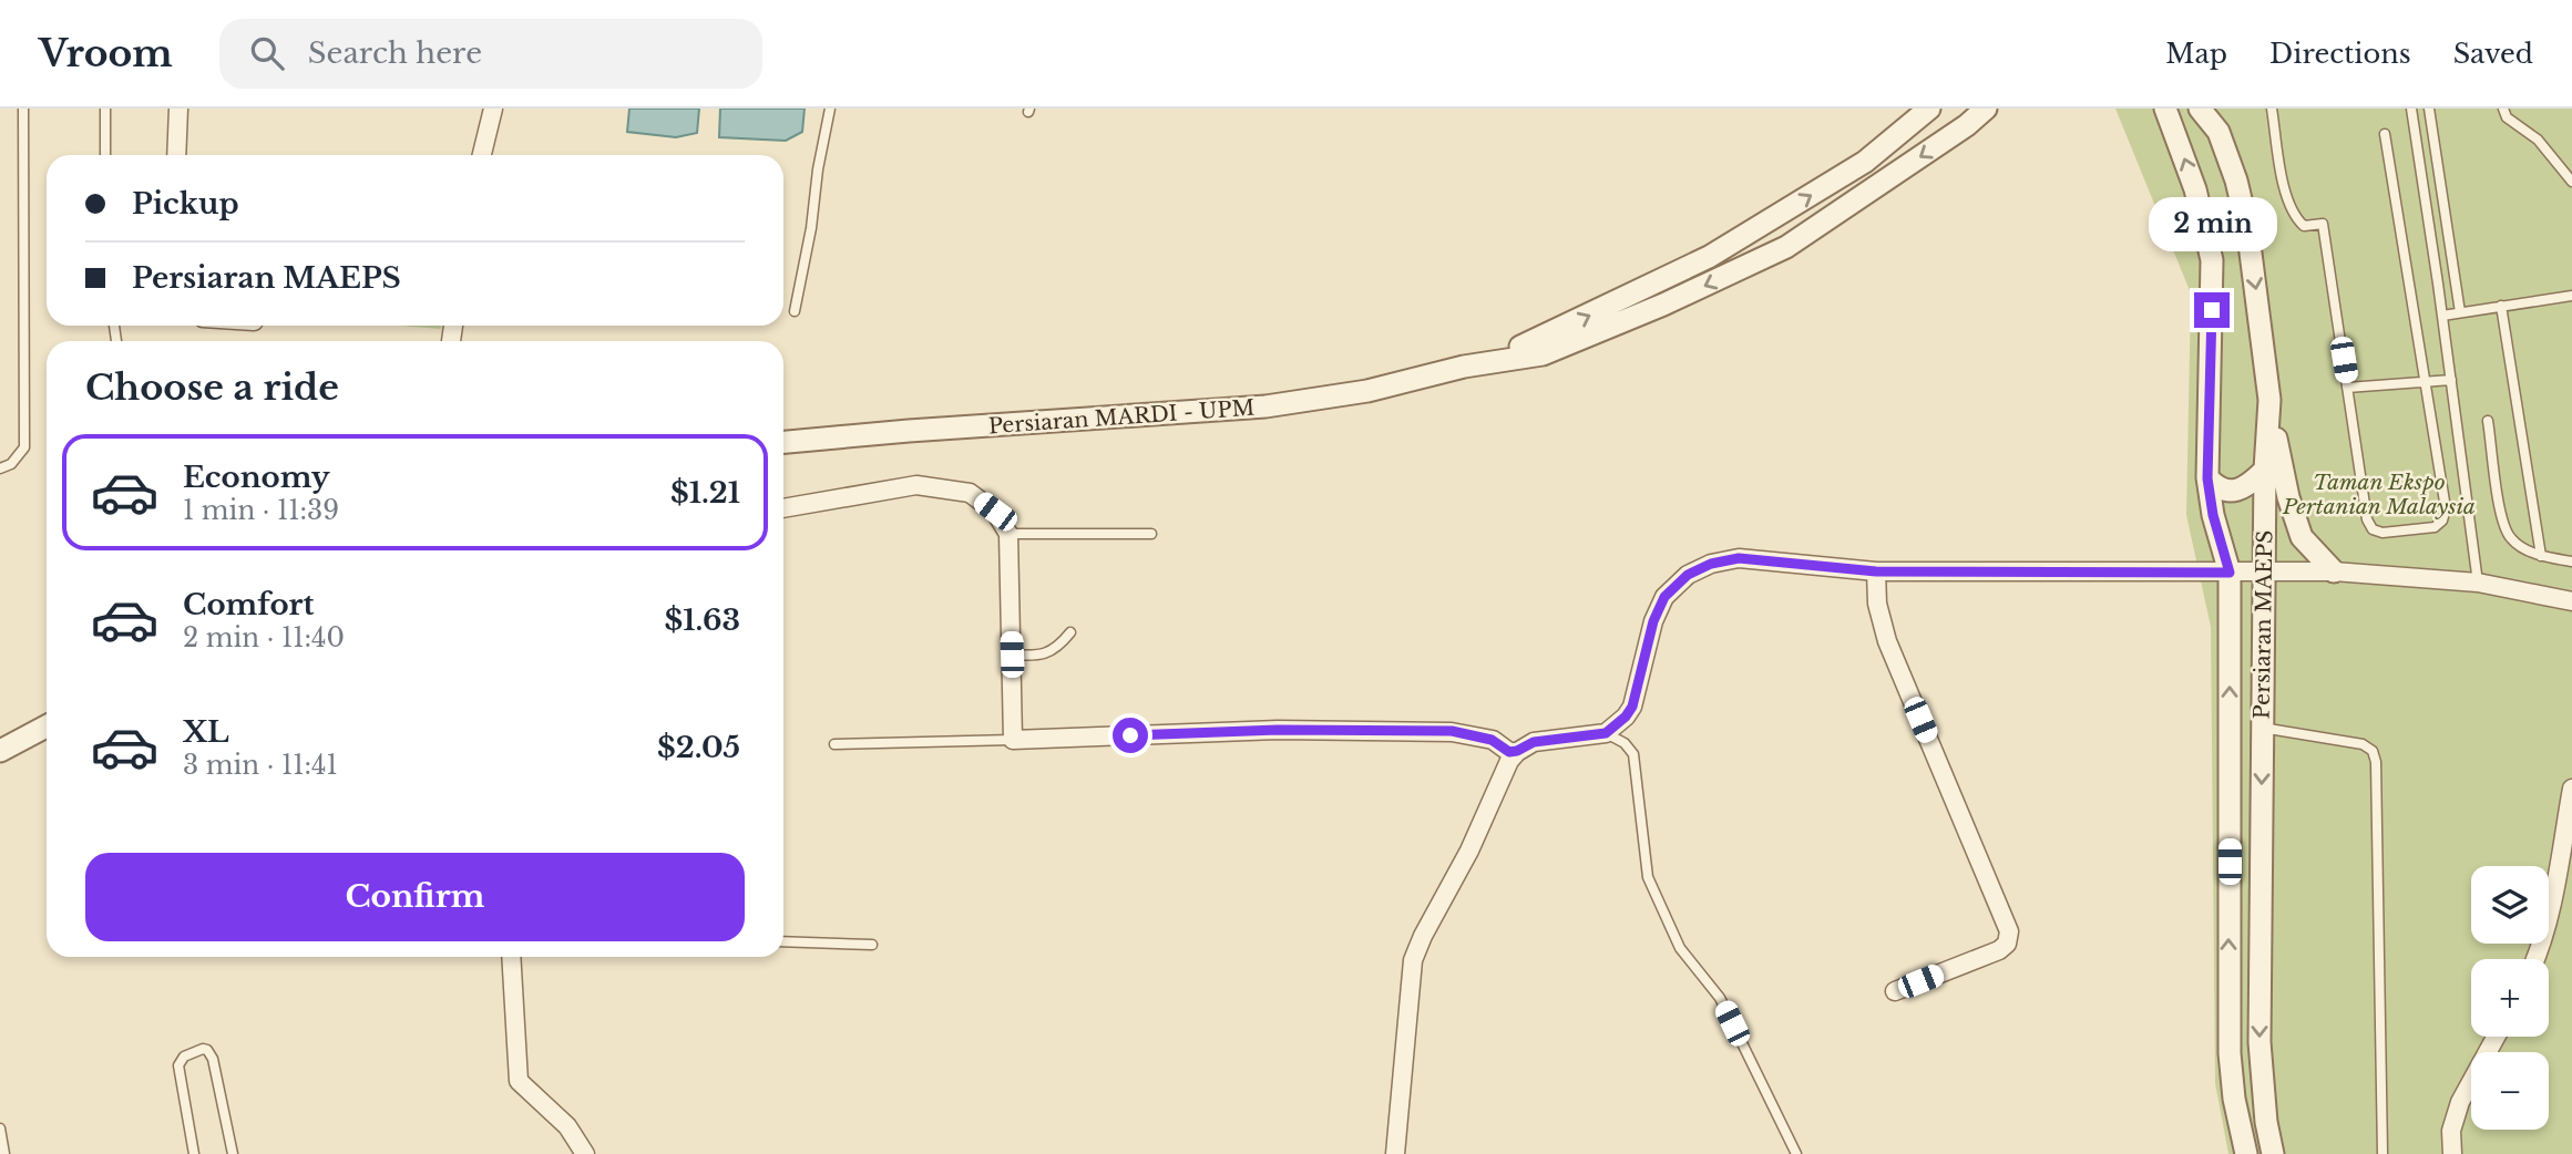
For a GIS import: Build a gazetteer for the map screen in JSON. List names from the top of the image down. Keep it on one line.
{"streets":{"street":["Persiaran MARDI - UPM","Persiaran MAEPS"]},"parks":["Taman Ekspo Pertanian Malaysia"],"page":{"header":"Vroom","search":"Search here","nav":["Map","Directions","Saved"],"banner":["Pickup","Persiaran MAEPS"],"bubble":"2 min","heading":"Choose a ride","list":[{"name":"Economy","note":"1 min · 11:39","value":"$1.21"},{"name":"Comfort","note":"2 min · 11:40","value":"$1.63"},{"name":"XL","note":"3 min · 11:41","value":"$2.05"}],"buttons":"Confirm","map_buttons":["+","−"]}}
